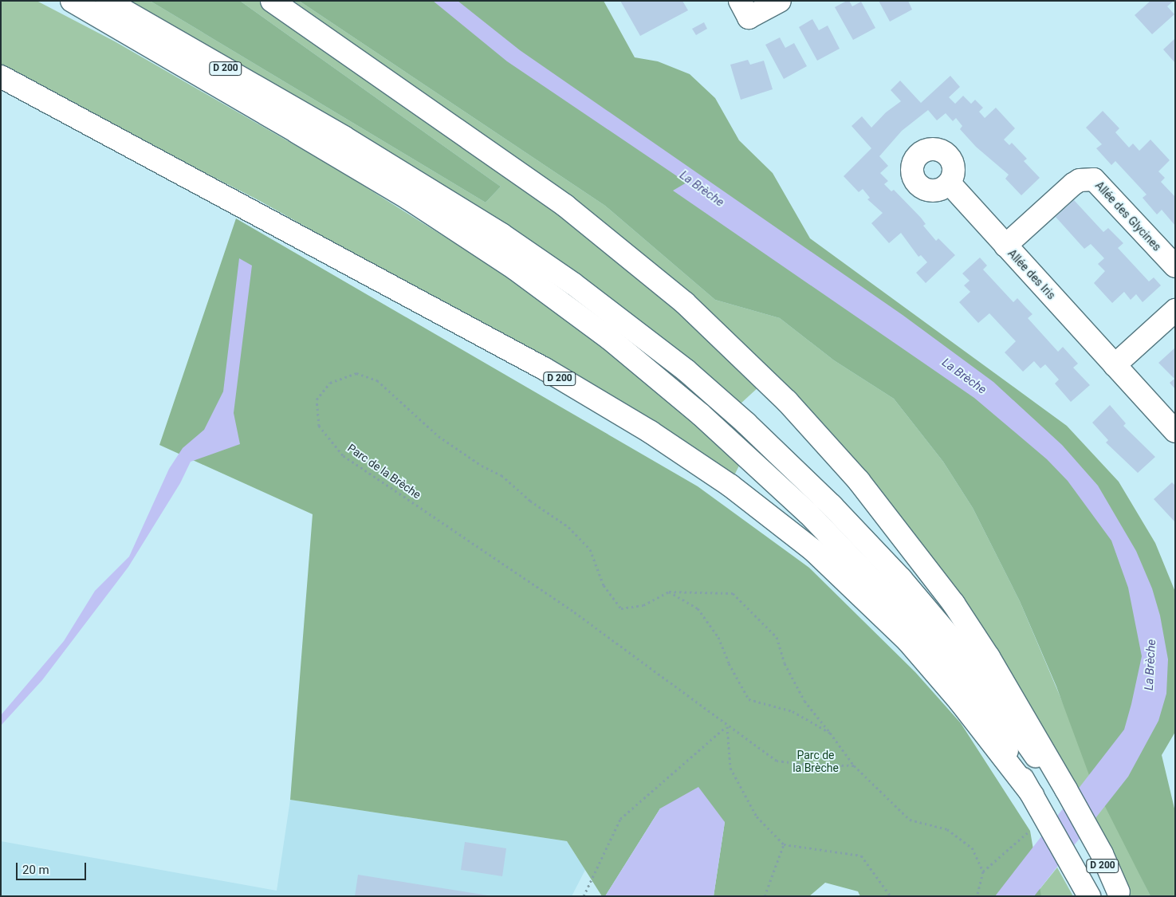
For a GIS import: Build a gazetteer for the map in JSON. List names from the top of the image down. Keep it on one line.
{"streets":{"main road":["D 200","Allée des Glycines","Allée des Iris"],"path":["Parc de la Brèche"]},"crossings":[["Allée des Glycines","Allée des Iris"]],"water":["La Brèche"],"parks":["Parc de la Brèche"],"scale_bar":"20 m"}
